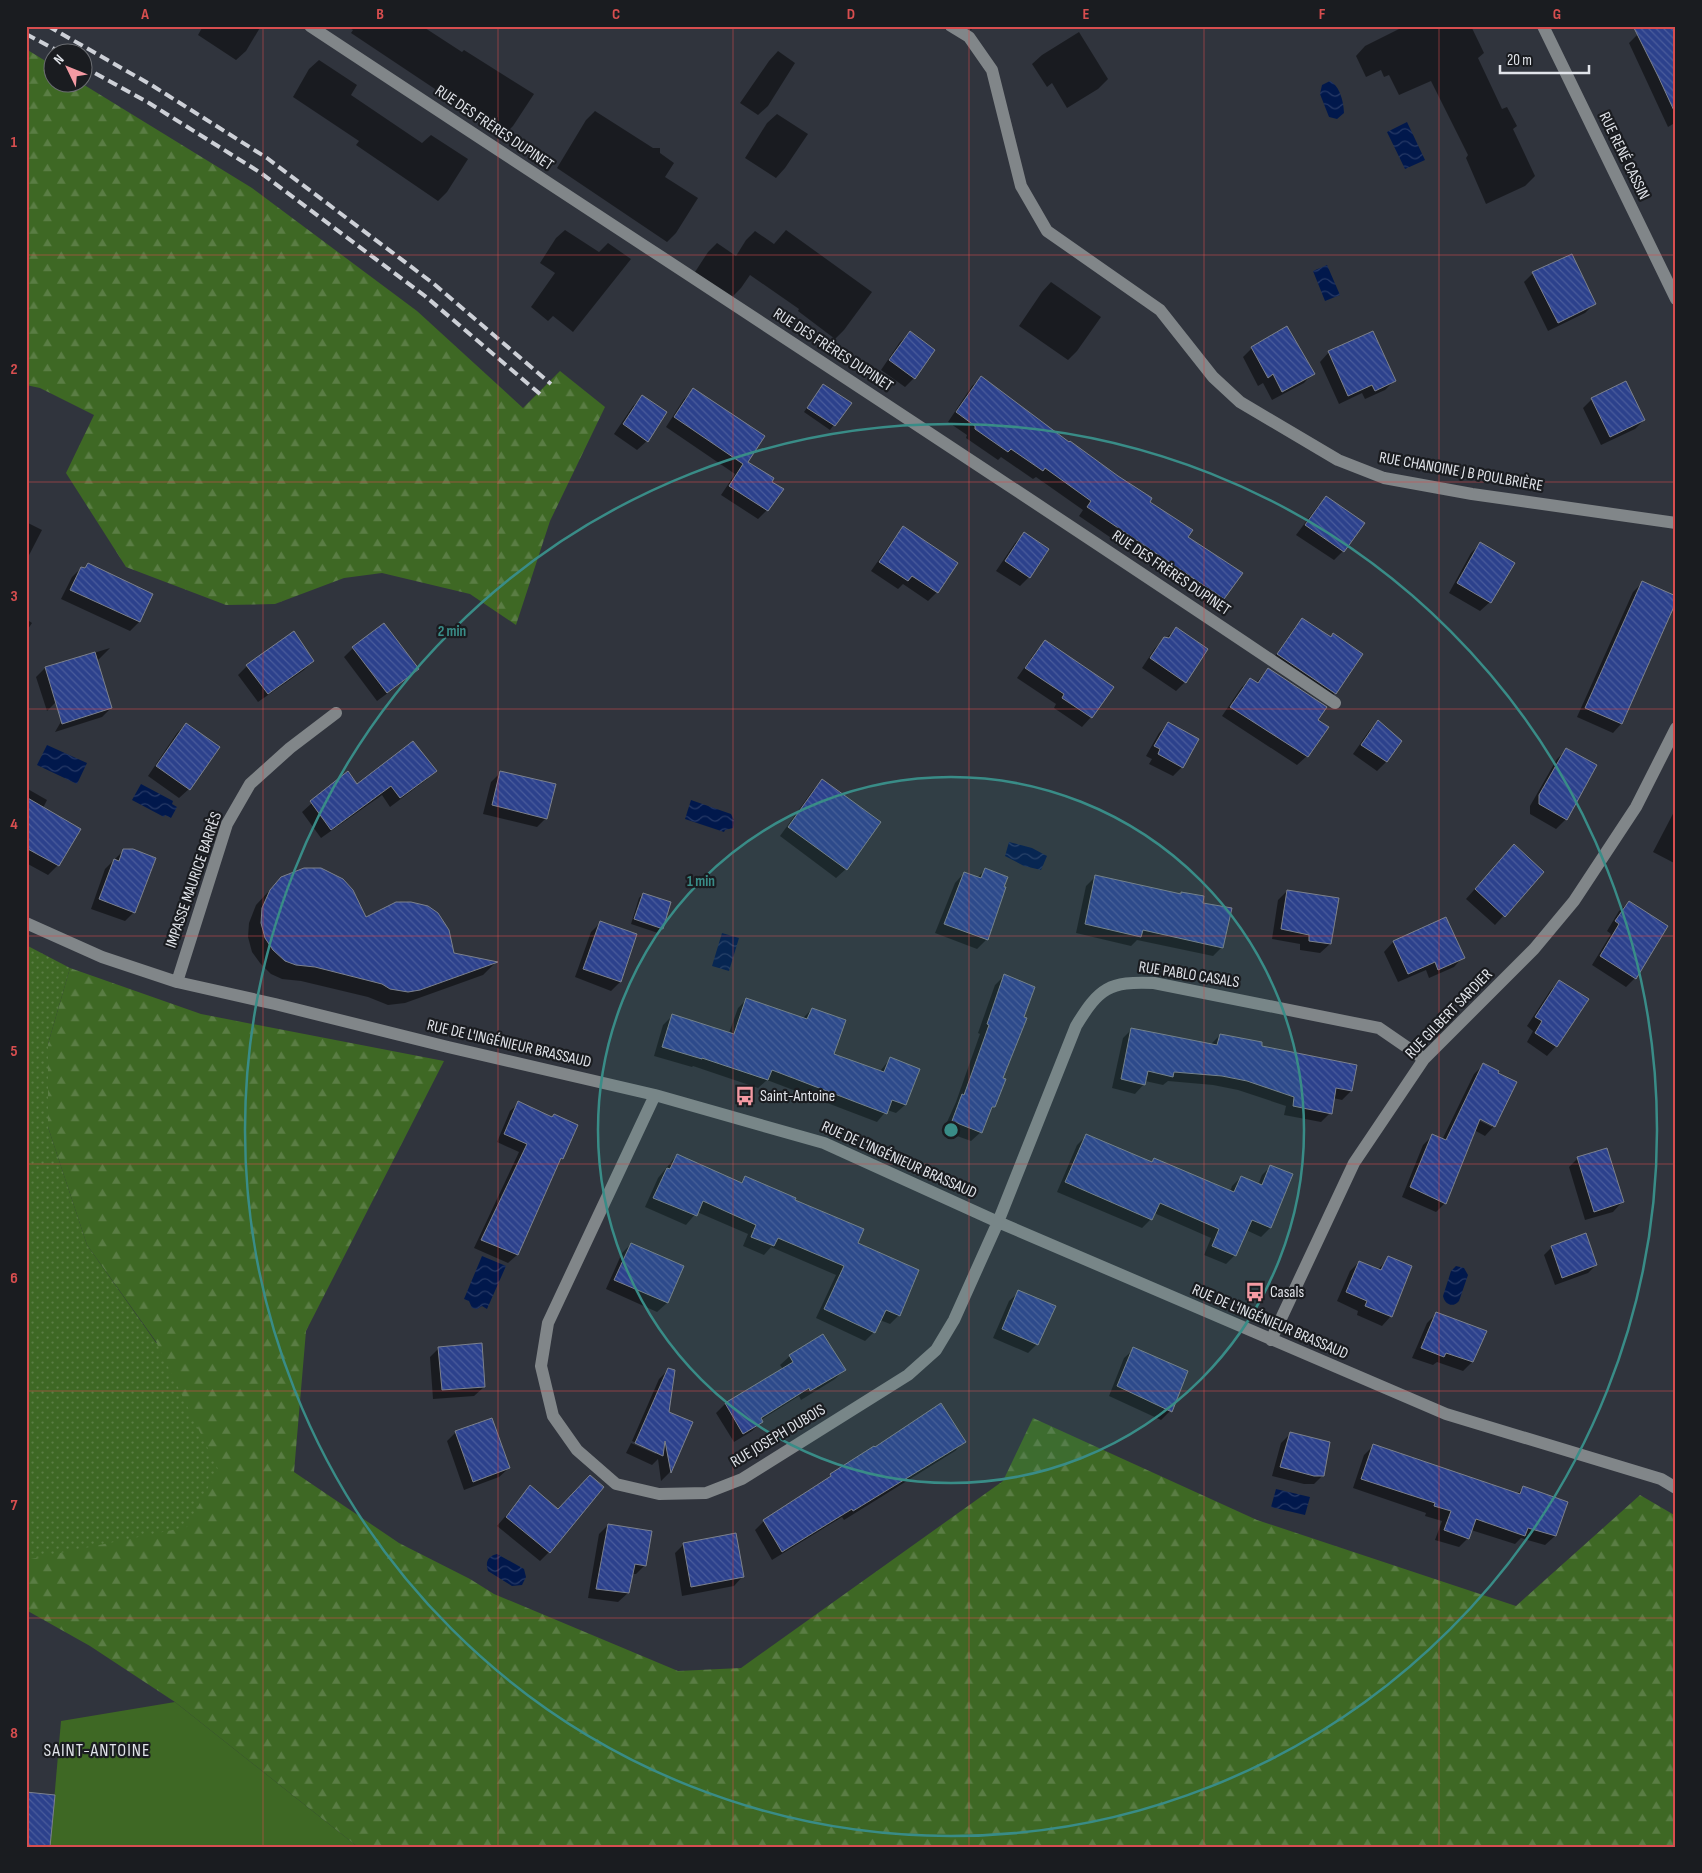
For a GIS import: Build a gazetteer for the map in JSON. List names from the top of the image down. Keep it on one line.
{"streets":{"street":["RUE DES FRÈRES DUPINET","RUE RENÉ CASSIN","RUE CHANOINE J B POULBRIÈRE","IMPASSE MAURICE BARRÈS","RUE PABLO CASALS","RUE GILBERT SARDIER","RUE DE L'INGÉNIEUR BRASSAUD","RUE JOSEPH DUBOIS"]},"crossings":[["IMPASSE MAURICE BARRÈS","RUE DE L'INGÉNIEUR BRASSAUD"],["RUE PABLO CASALS","RUE GILBERT SARDIER"],["RUE PABLO CASALS","RUE DE L'INGÉNIEUR BRASSAUD"],["RUE PABLO CASALS","RUE JOSEPH DUBOIS"],["RUE GILBERT SARDIER","RUE DE L'INGÉNIEUR BRASSAUD"],["RUE DE L'INGÉNIEUR BRASSAUD","RUE JOSEPH DUBOIS"]],"districts":["SAINT-ANTOINE"],"places":{"bus stop":["Saint-Antoine","Casals"]},"scale_bar":"20 m","north":"top left","grid":{"columns":["A","B","C","D","E","F","G"],"rows":["1","2","3","4","5","6","7","8"]},"rings":["2 min","1 min"]}
